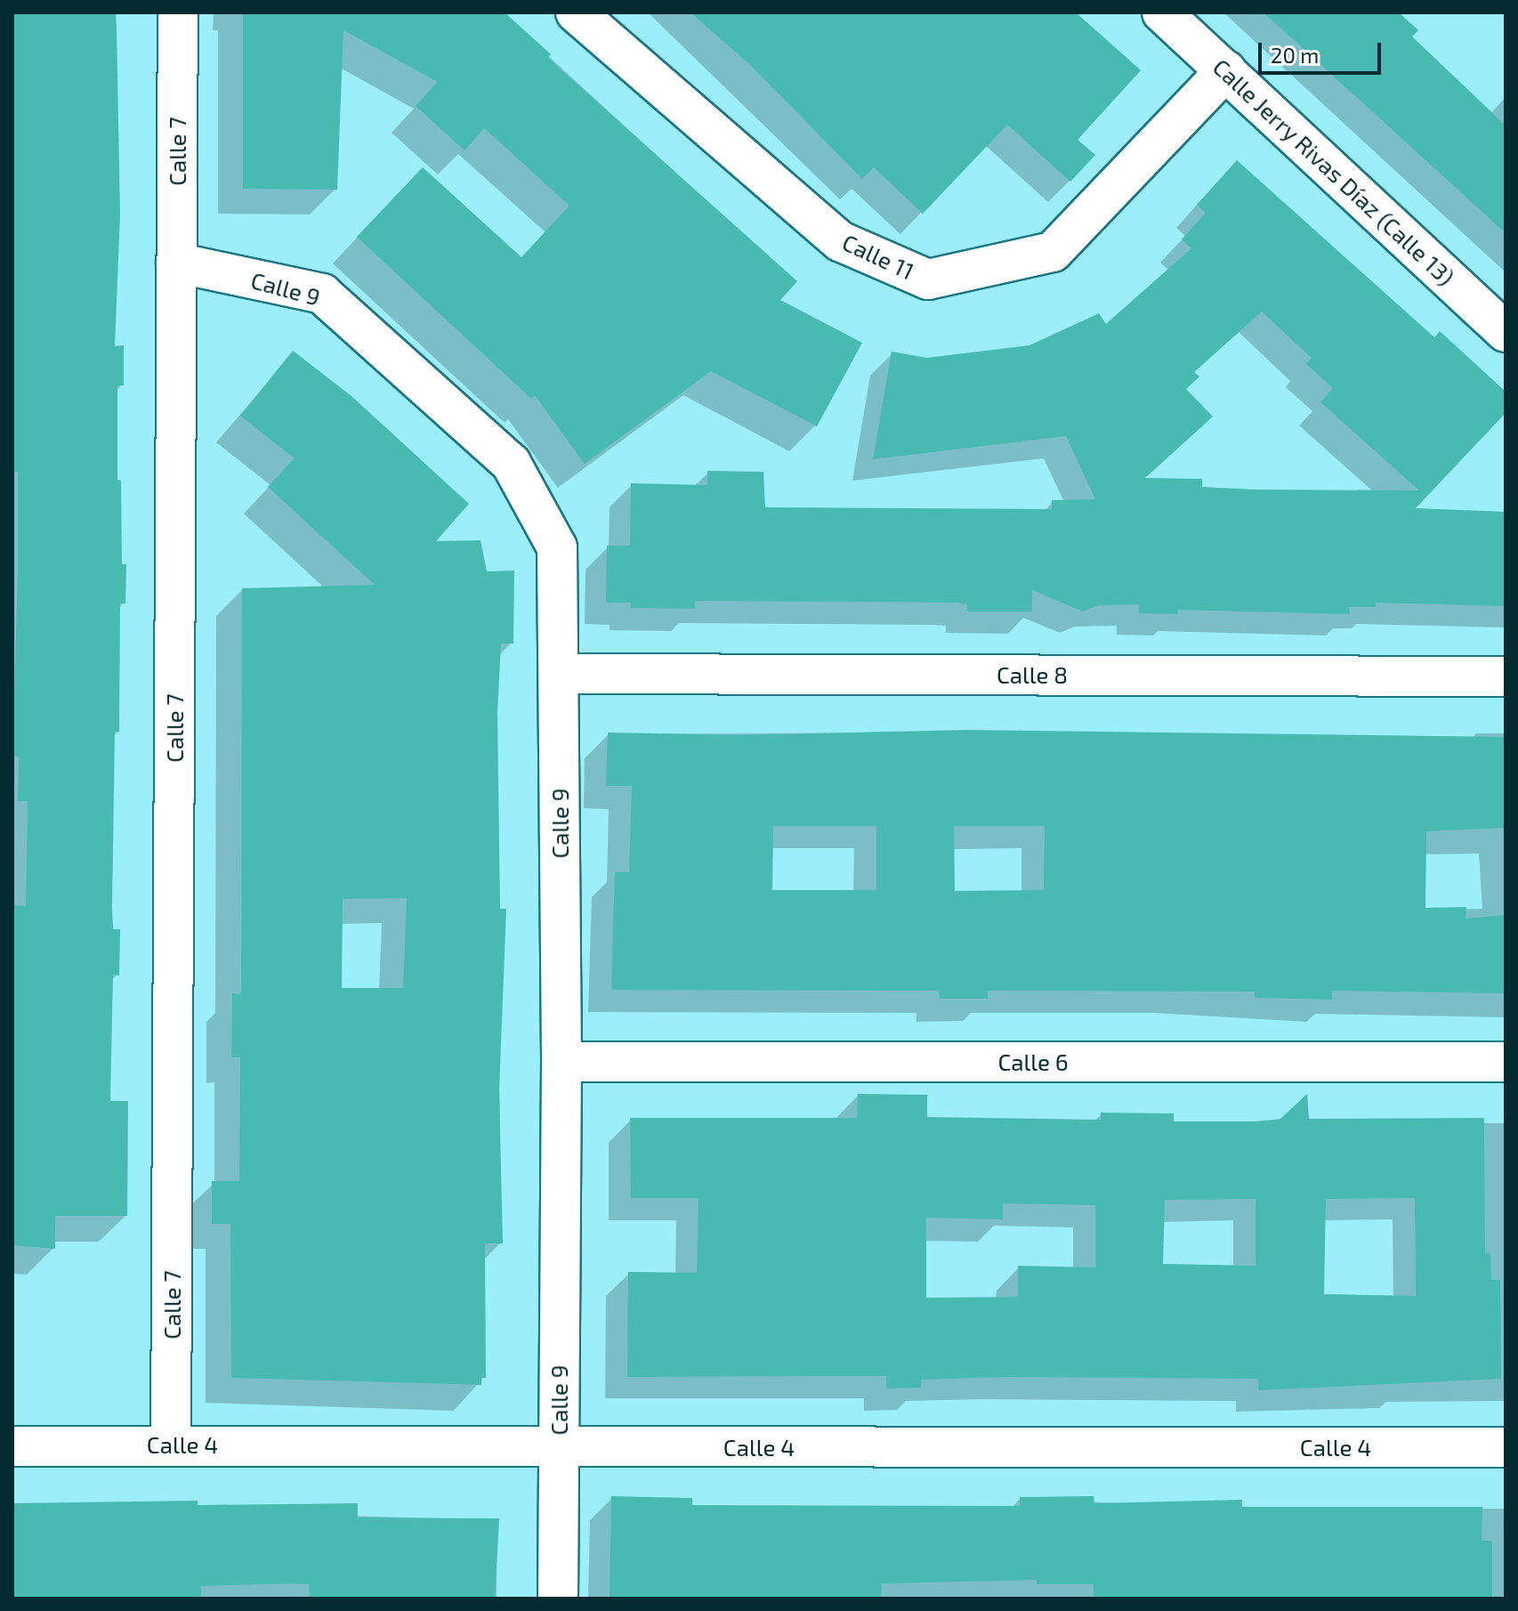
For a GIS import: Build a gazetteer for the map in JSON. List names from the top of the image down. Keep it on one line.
{"streets":{"street":["Calle 7","Calle Jerry Rivas Díaz (Calle 13)","Calle 11","Calle 9","Calle 8","Calle 6","Calle 4"]},"crossings":[["Calle 7","Calle 9"],["Calle 7","Calle 4"],["Calle Jerry Rivas Díaz (Calle 13)","Calle 11"],["Calle 9","Calle 8"],["Calle 9","Calle 6"],["Calle 9","Calle 4"]],"scale_bar":"20 m"}
